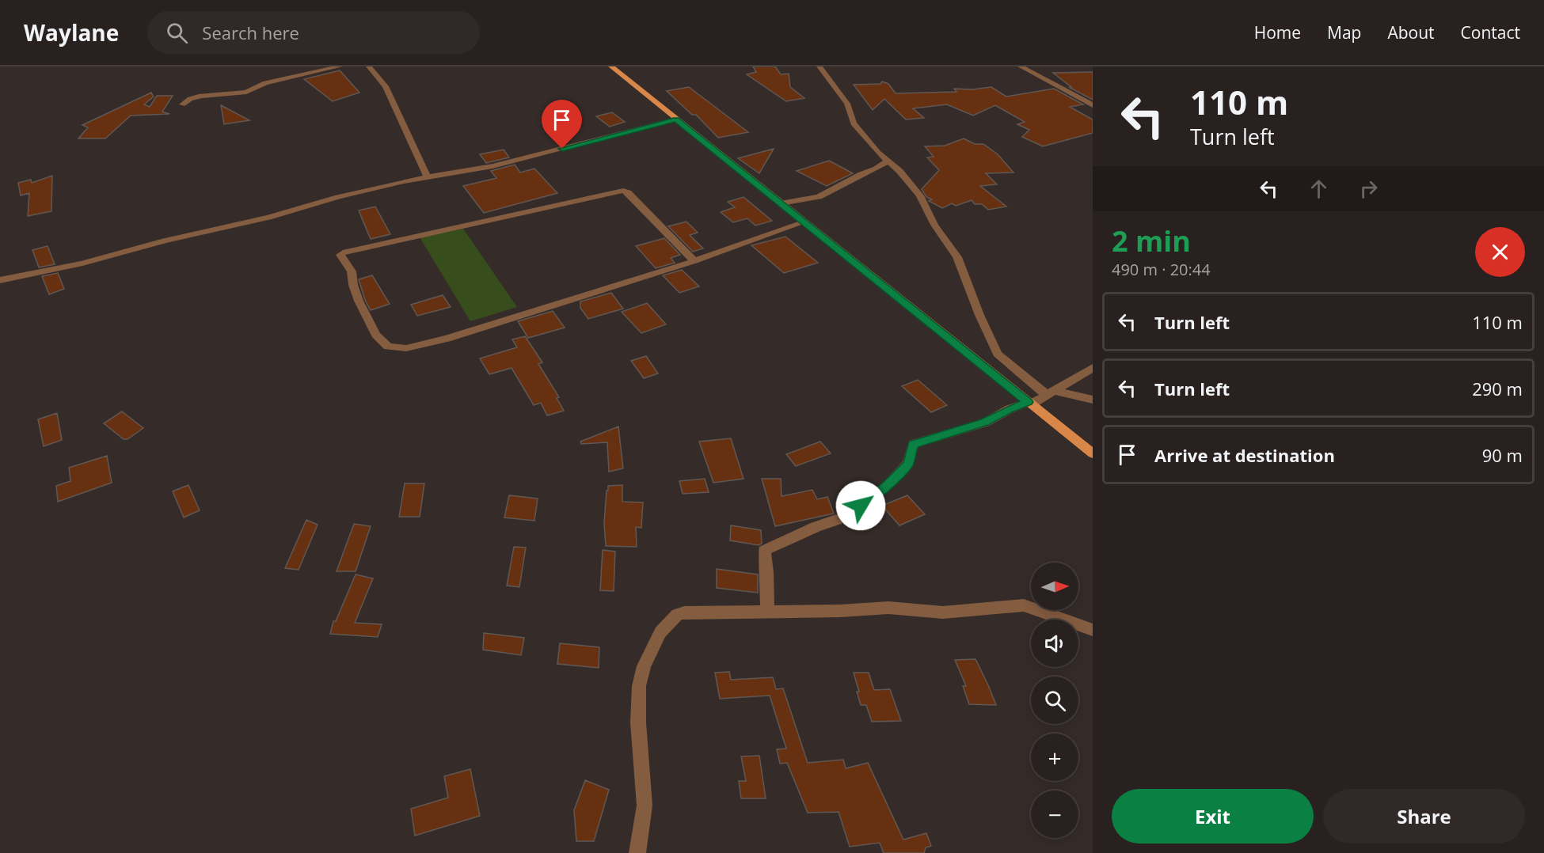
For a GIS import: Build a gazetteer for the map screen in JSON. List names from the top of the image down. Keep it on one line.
{"north":"right","page":{"header":"Waylane","search":"Search here","nav":["Home","Map","About","Contact"],"turn":["110 m","Turn left"],"heading":["2 min","490 m · 20:44"],"list":[{"name":"Turn left","value":"110 m"},{"name":"Turn left","value":"290 m"},{"name":"Arrive at destination","value":"90 m"}],"map_buttons":["+","−"],"buttons":["Exit","Share"]}}
